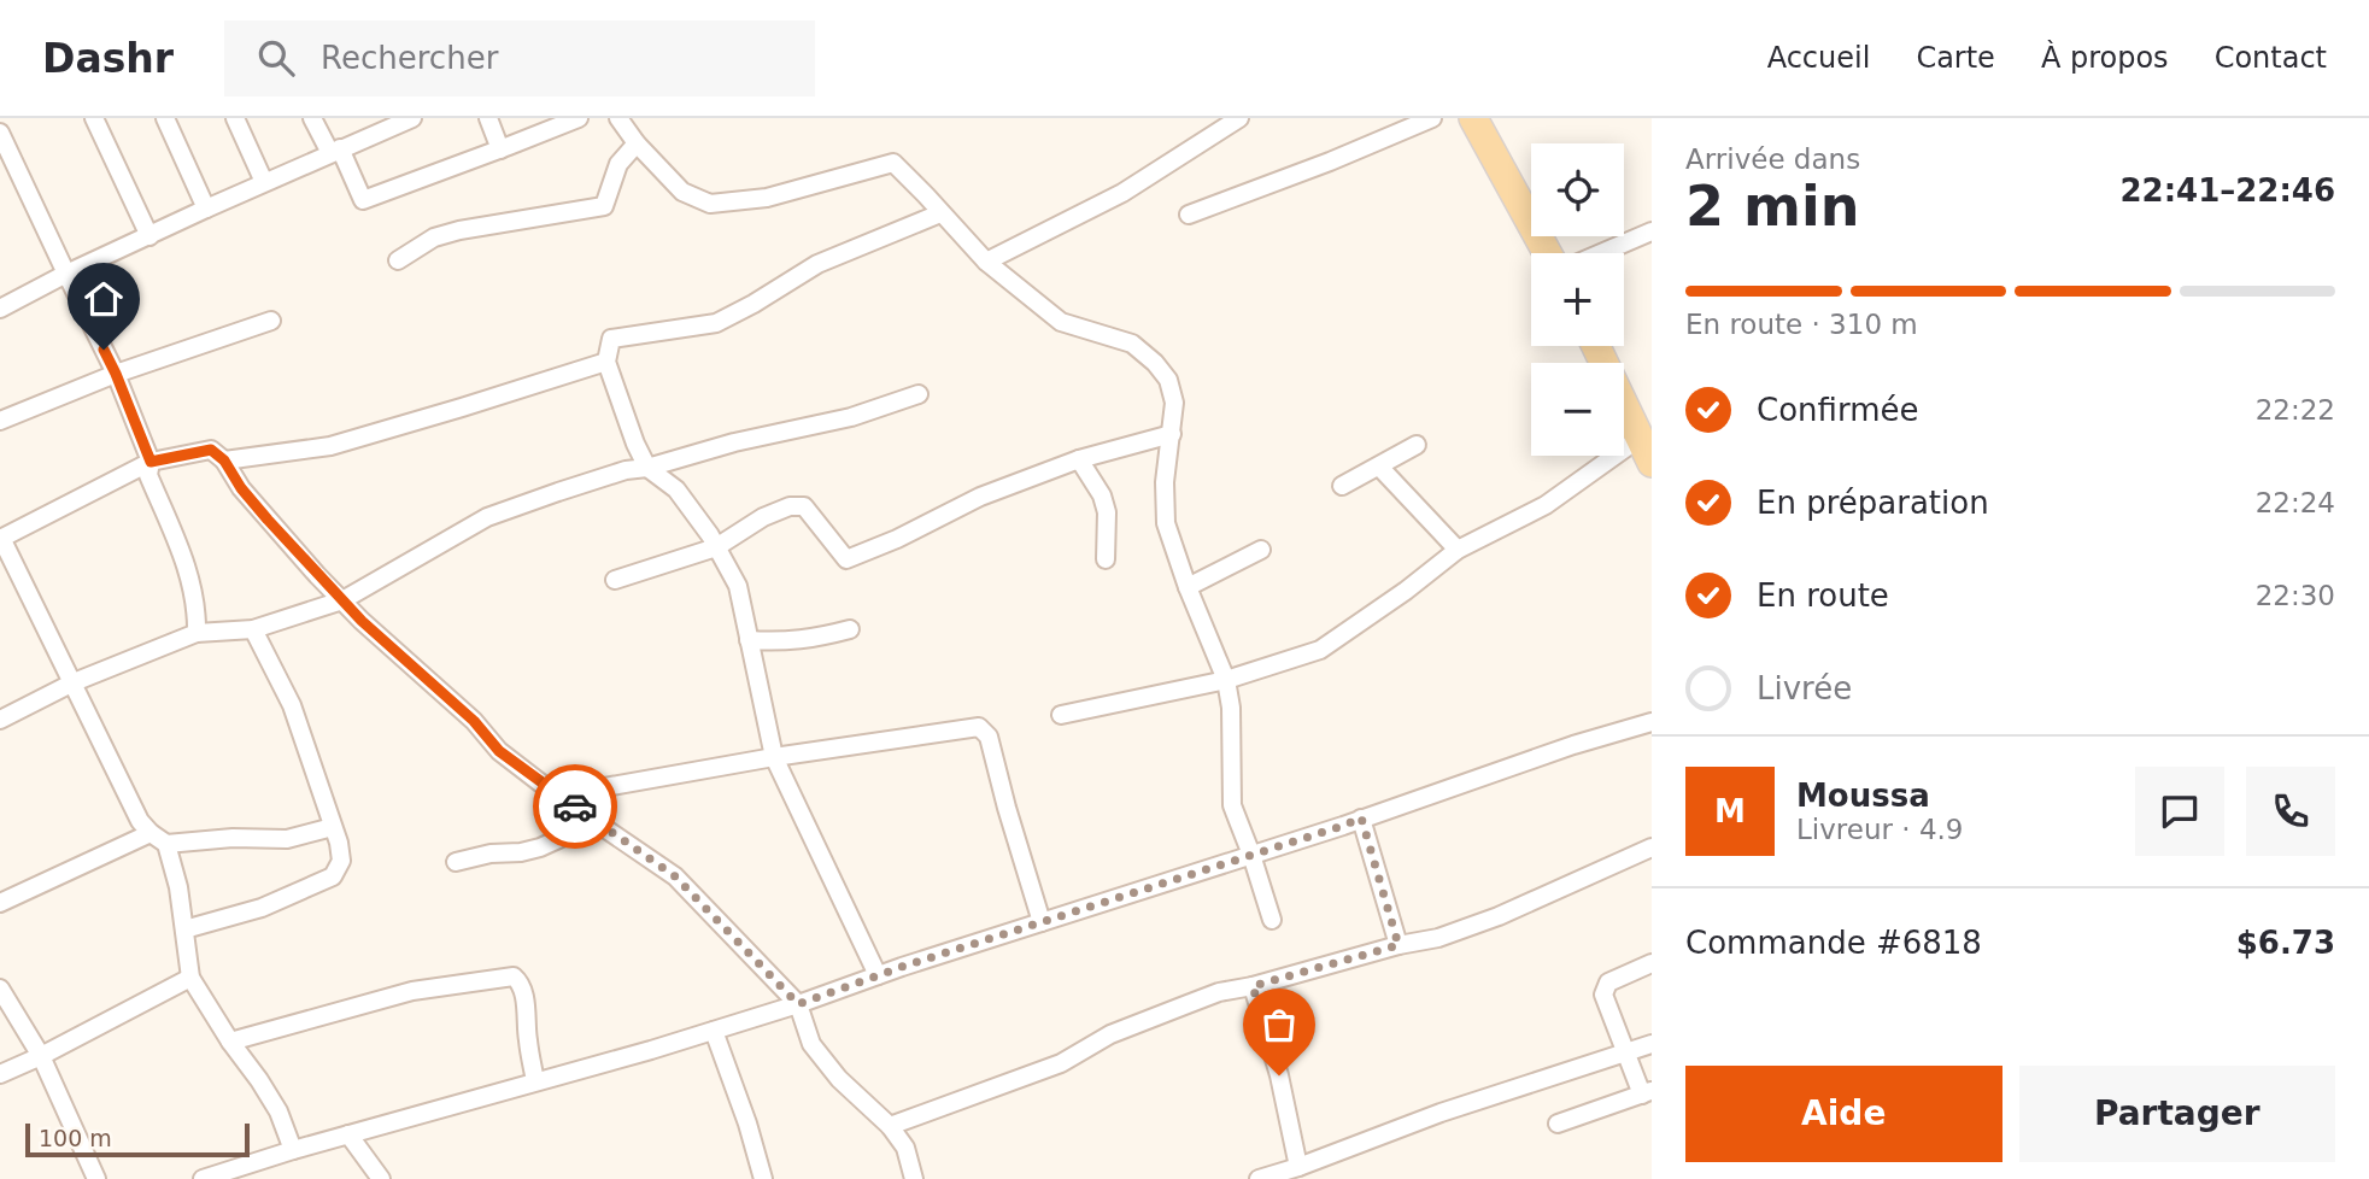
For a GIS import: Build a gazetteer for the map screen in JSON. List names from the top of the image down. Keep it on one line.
{"scale_bar":"100 m","page":{"header":"Dashr","search":"Rechercher","nav":["Accueil","Carte","À propos","Contact"],"heading":["2 min","Arrivée dans","22:41–22:46"],"panel":["Moussa","Livreur · 4.9","Commande #6818","$6.73"],"map_buttons":["+","−"],"bar":"En route · 310 m","list":[["Confirmée","22:22"],["En préparation","22:24"],["En route","22:30"],"Livrée"],"round":"M","buttons":["Aide","Partager"],"scale":"100 m"}}
